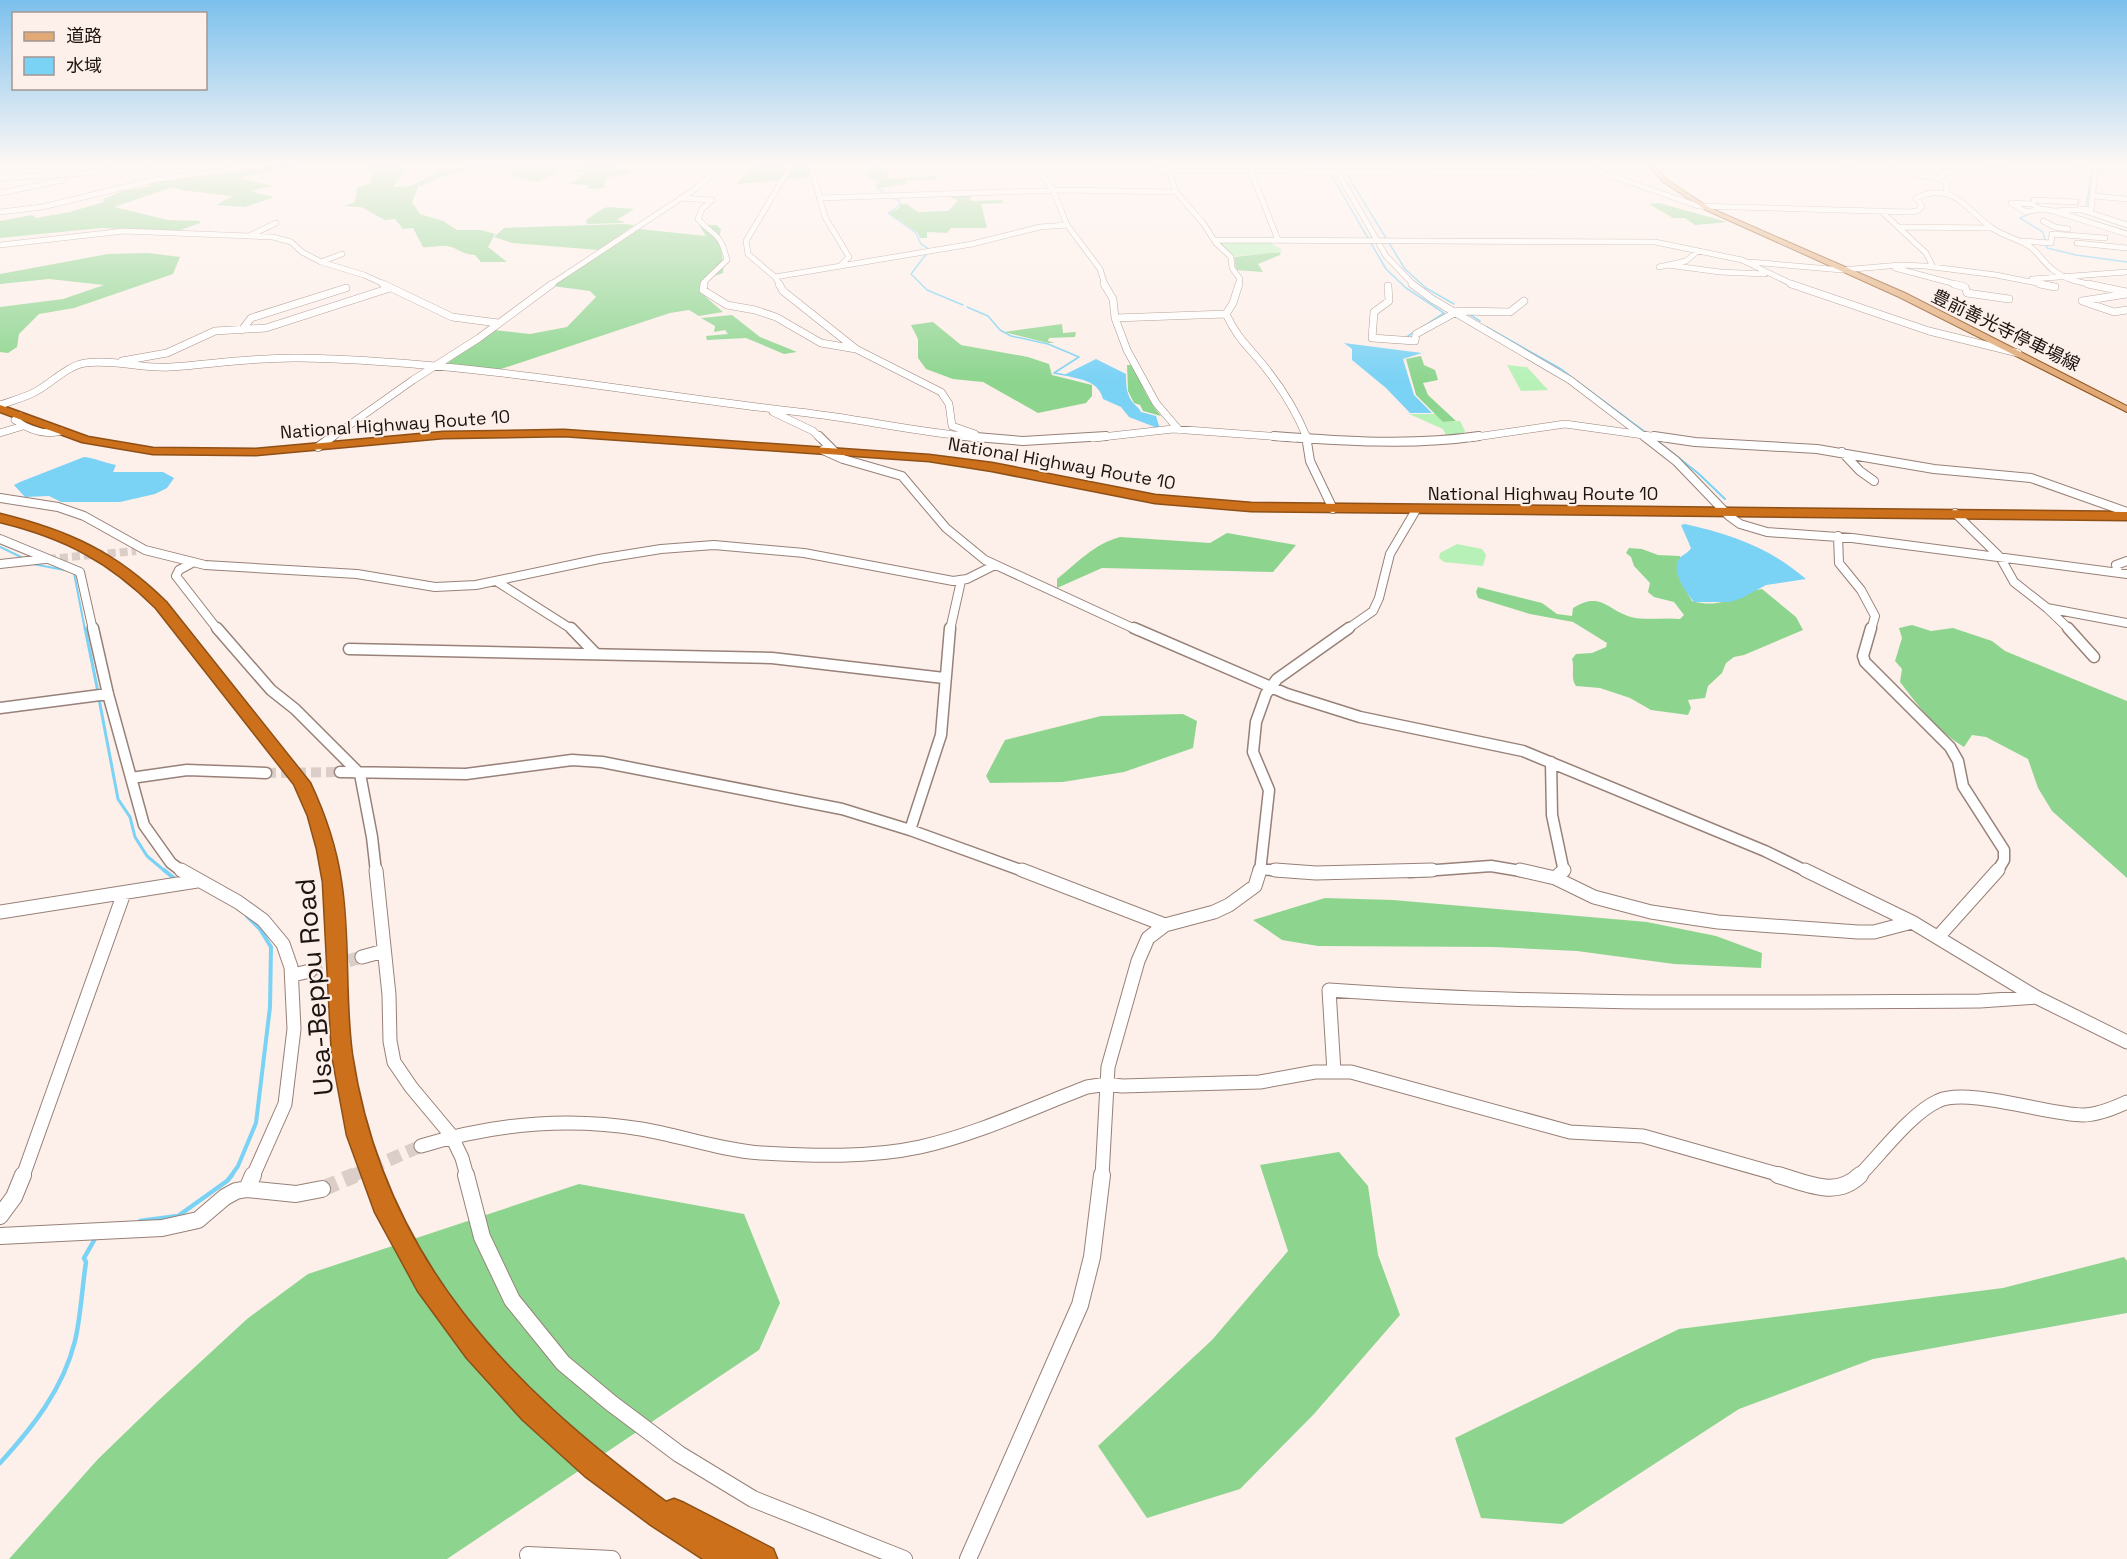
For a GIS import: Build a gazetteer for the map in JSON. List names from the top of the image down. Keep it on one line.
{"streets":{"highway":["National Highway Route 10","Usa-Beppu Road"],"main road":["豊前善光寺停車場線"]},"legend":["道路","水域"]}
